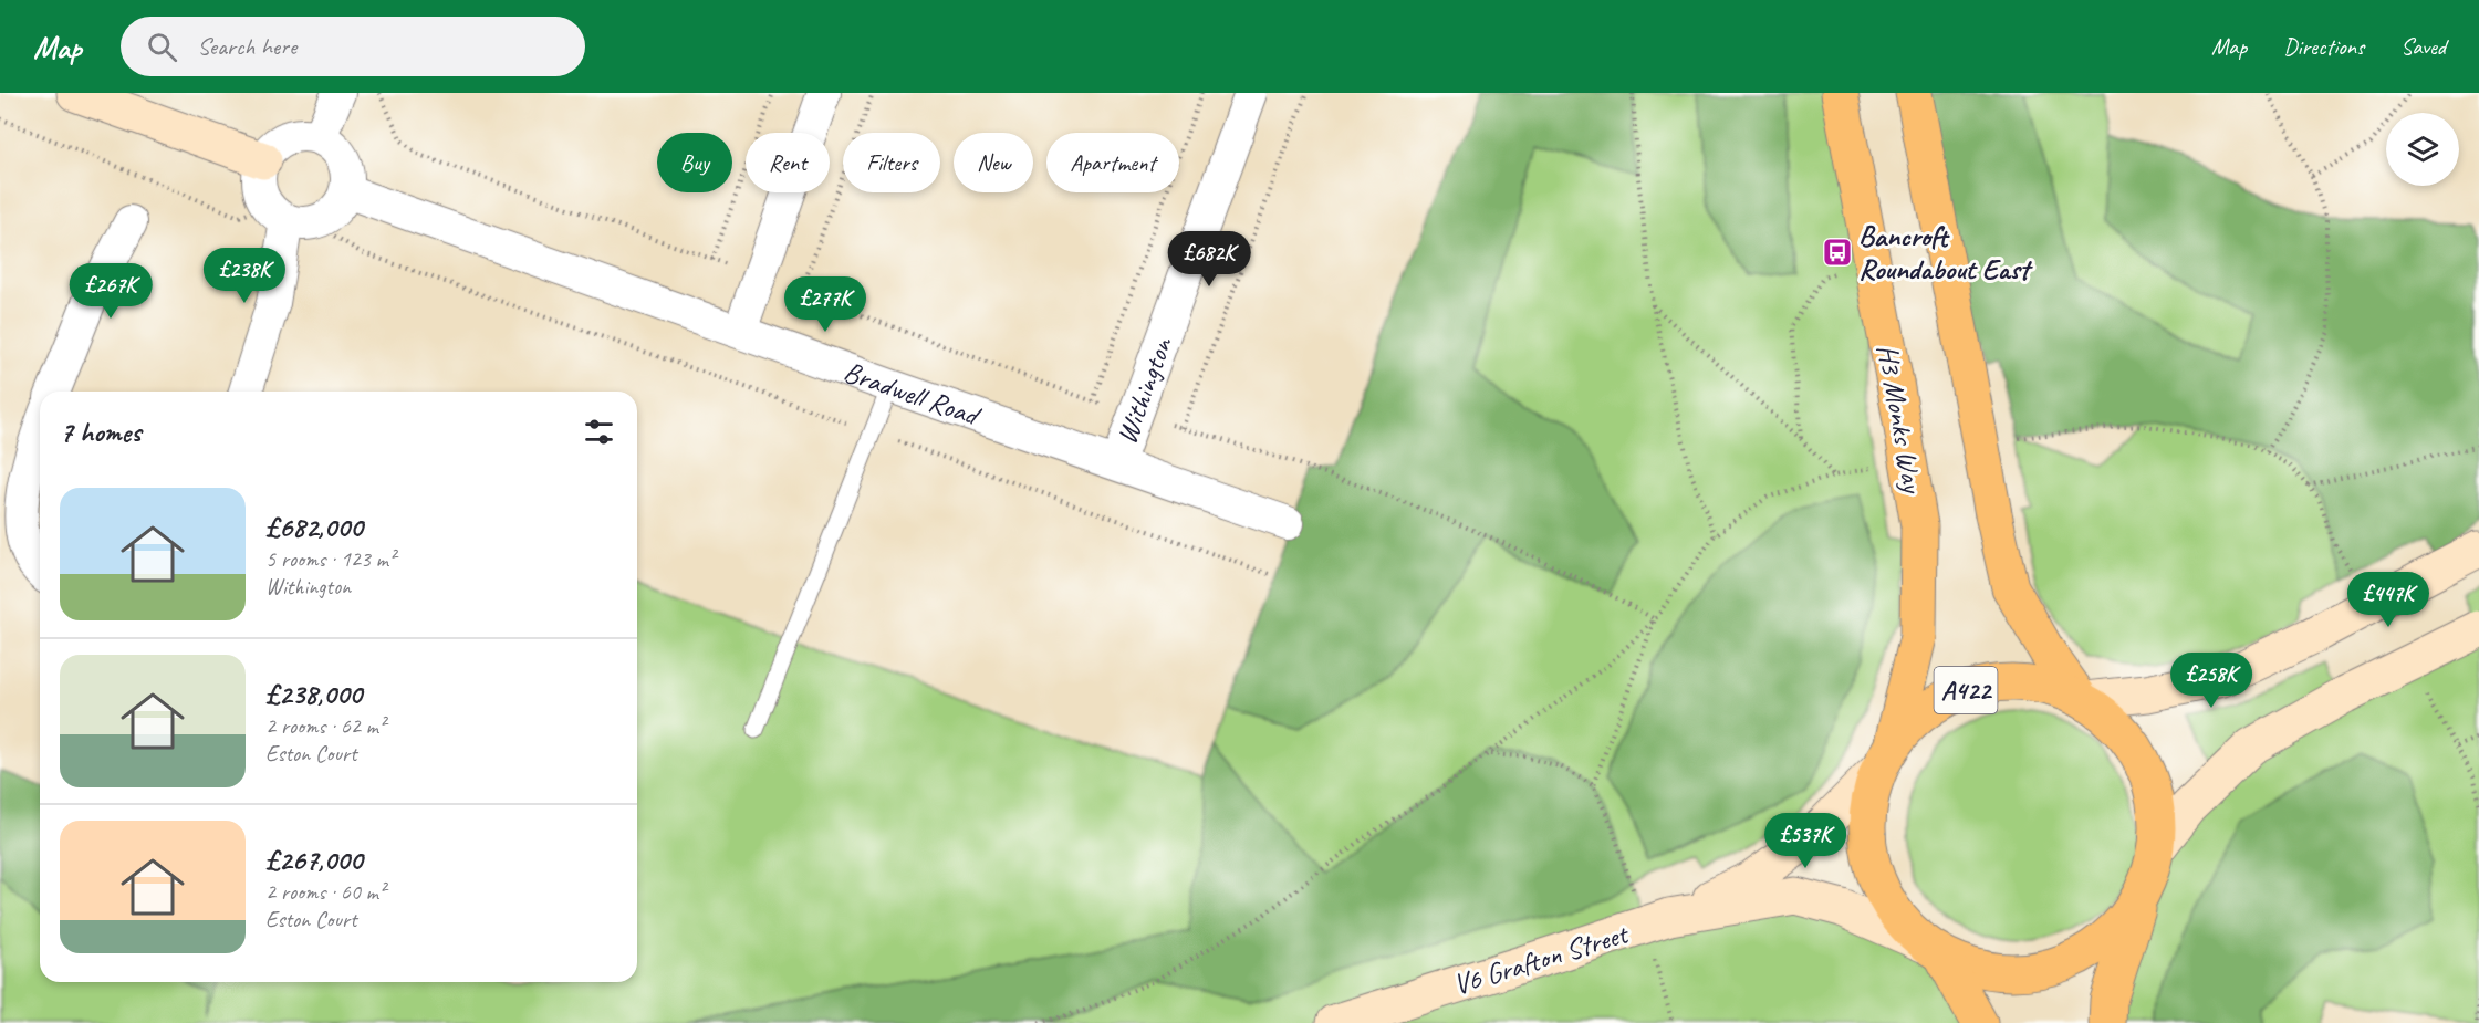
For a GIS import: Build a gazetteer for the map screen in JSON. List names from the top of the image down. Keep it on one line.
{"streets":{"main road":["H3 Monks Way","A422"],"street":["Withington","Bradwell Road","V6 Grafton Street"]},"crossings":[["Withington","Bradwell Road"],["H3 Monks Way","A422"],["H3 Monks Way","V6 Grafton Street"],["A422","V6 Grafton Street"]],"places":{"bus stop":["Bancroft Roundabout East"]},"page":{"header":"Map","search":"Search here","nav":["Map","Directions","Saved"],"chip":["Buy","Rent","Filters","New","Apartment"],"price":["£682K","£238K","£267K","£277K","£447K","£258K","£537K"],"heading":"7 homes","list":[{"name":"£682,000","note":"5 rooms · 123 m² · Withington"},{"name":"£238,000","note":"2 rooms · 62 m² · Eston Court"},{"name":"£267,000","note":"2 rooms · 60 m² · Eston Court"}]}}
